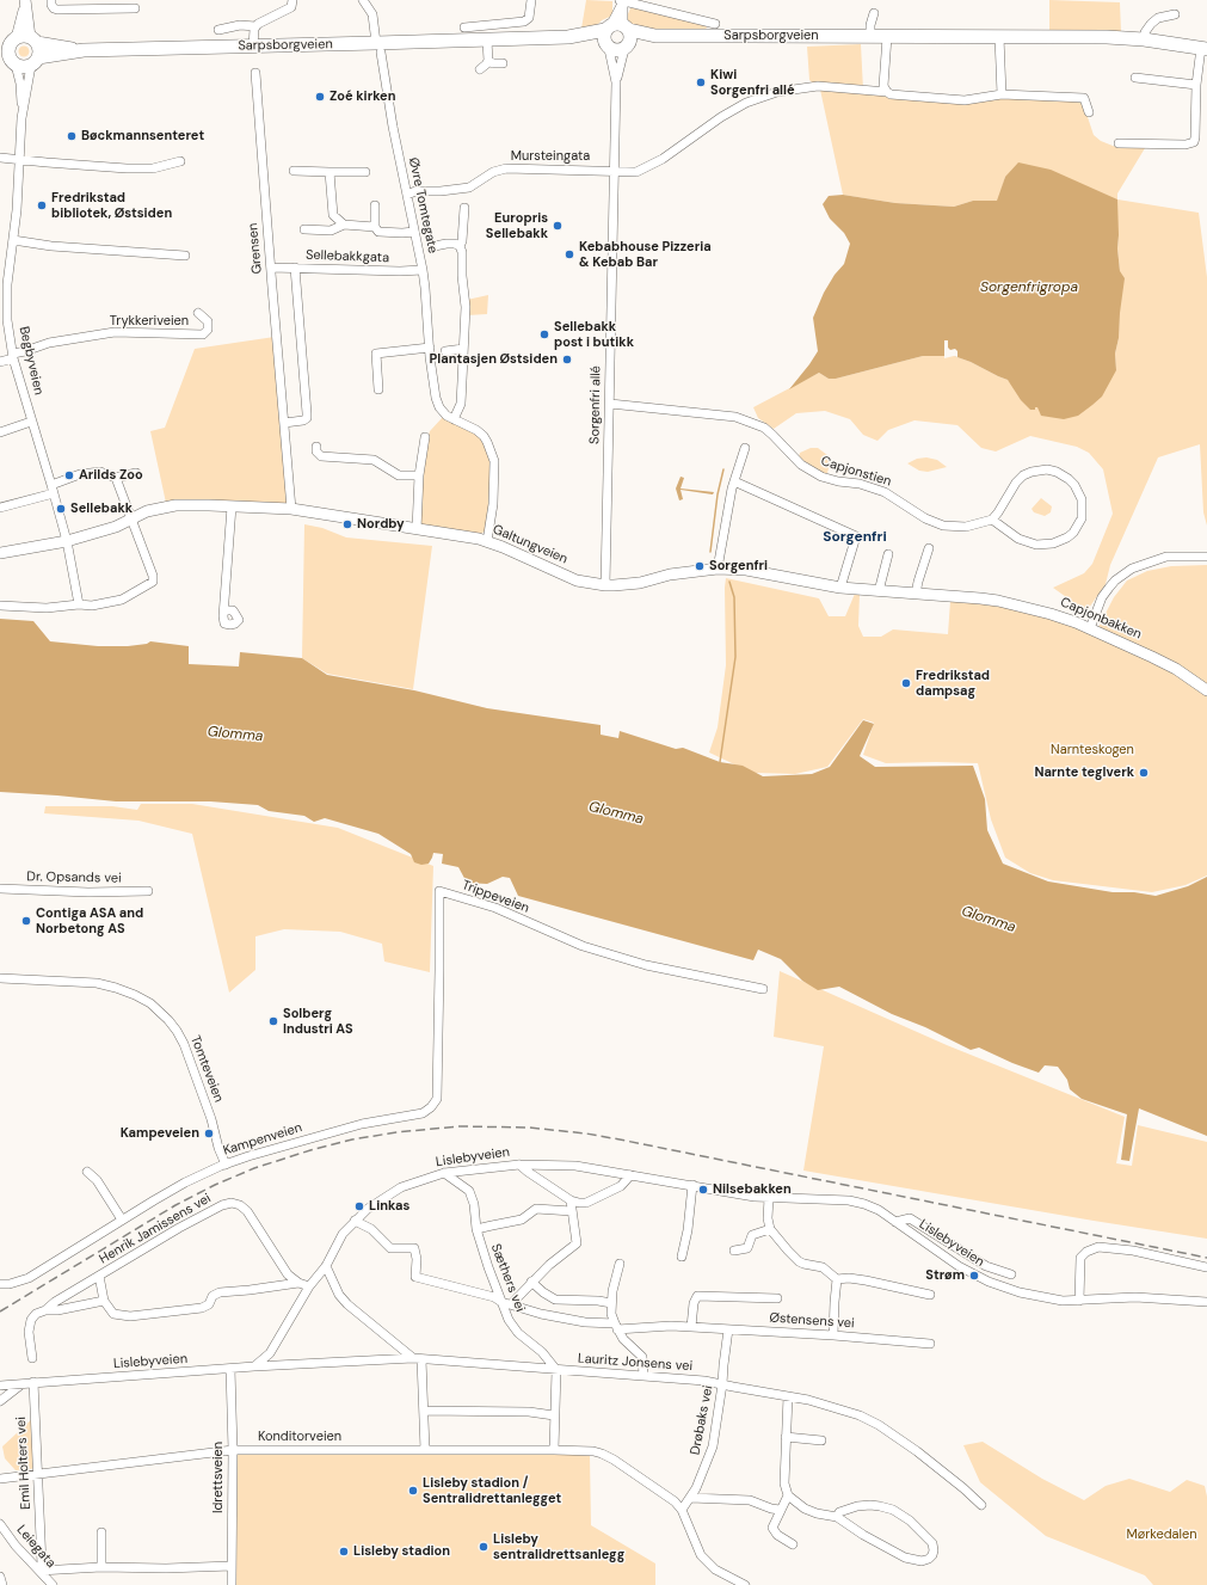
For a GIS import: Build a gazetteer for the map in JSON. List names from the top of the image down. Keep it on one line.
{"streets":{"highway":["Sarpsborgveien"],"main road":["Begbyveien","Galtungveien","Capjonbakken"],"street":["Mursteingata","Øvre Tomtegate","Grensen","Sellebakkgata","Trykkeriveien","Sorgenfri allé","Capjonstien","Dr. Opsands vei","Trippeveien","Tomteveien","Kampenveien","Lislebyveien","Henrik Jamissens vei","Sæthers vei","Østensens vei","Lauritz Jonsens vei","Drøbaks vei","Konditorveien","Emil Holters vei","Idrettsveien","Leiegata"]},"crossings":[["Sarpsborgveien","Øvre Tomtegate"],["Sarpsborgveien","Begbyveien"],["Mursteingata","Øvre Tomtegate"],["Mursteingata","Sorgenfri allé"],["Øvre Tomtegate","Sellebakkgata"],["Grensen","Sellebakkgata"],["Grensen","Galtungveien"],["Trykkeriveien","Begbyveien"],["Begbyveien","Galtungveien"],["Sorgenfri allé","Capjonstien"],["Sorgenfri allé","Galtungveien"],["Galtungveien","Capjonbakken"],["Trippeveien","Kampenveien"],["Tomteveien","Kampenveien"],["Lislebyveien","Henrik Jamissens vei"],["Lislebyveien","Sæthers vei"],["Lislebyveien","Østensens vei"],["Lislebyveien","Lauritz Jonsens vei"],["Lislebyveien","Emil Holters vei"],["Lislebyveien","Idrettsveien"],["Sæthers vei","Østensens vei"],["Sæthers vei","Lauritz Jonsens vei"],["Østensens vei","Drøbaks vei"],["Lauritz Jonsens vei","Drøbaks vei"],["Drøbaks vei","Konditorveien"],["Konditorveien","Emil Holters vei"],["Konditorveien","Idrettsveien"],["Emil Holters vei","Leiegata"]],"districts":["Sorgenfri"],"water":["Sorgenfrigropa","Glomma"],"parks":["Narnteskogen","Mørkedalen"],"places":["Kiwi Sorgenfri allé","Zoé kirken","Bøckmannsenteret","Fredrikstad bibliotek, Østsiden","Europris Sellebakk","Kebabhouse Pizzeria & Kebab Bar","Sellebakk post i butikk","Plantasjen Østsiden","Arilds Zoo","Sellebakk","Nordby","Sorgenfri","Fredrikstad dampsag","Narnte teglverk","Contiga ASA and Norbetong AS","Solberg Industri AS","Kampeveien","Nilsebakken","Linkas","Strøm","Lisleby stadion / Sentralidrettanlegget","Lisleby sentralidrettsanlegg","Lisleby stadion"]}
